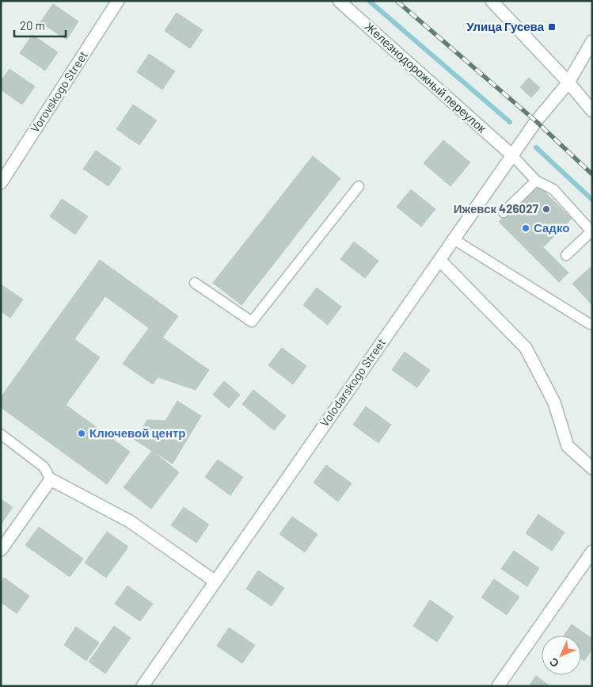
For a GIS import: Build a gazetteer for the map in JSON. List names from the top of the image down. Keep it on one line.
{"streets":{"street":["Железнодорожный переулок","Vorovskogo Street","Volodarskogo Street"]},"crossings":[["Железнодорожный переулок","Volodarskogo Street"]],"places":{"transit":["Улица Гусева"],"other":["Ижевск 426027","Садко","Ключевой центр"]},"scale_bar":"20 m","north":"bottom left"}
